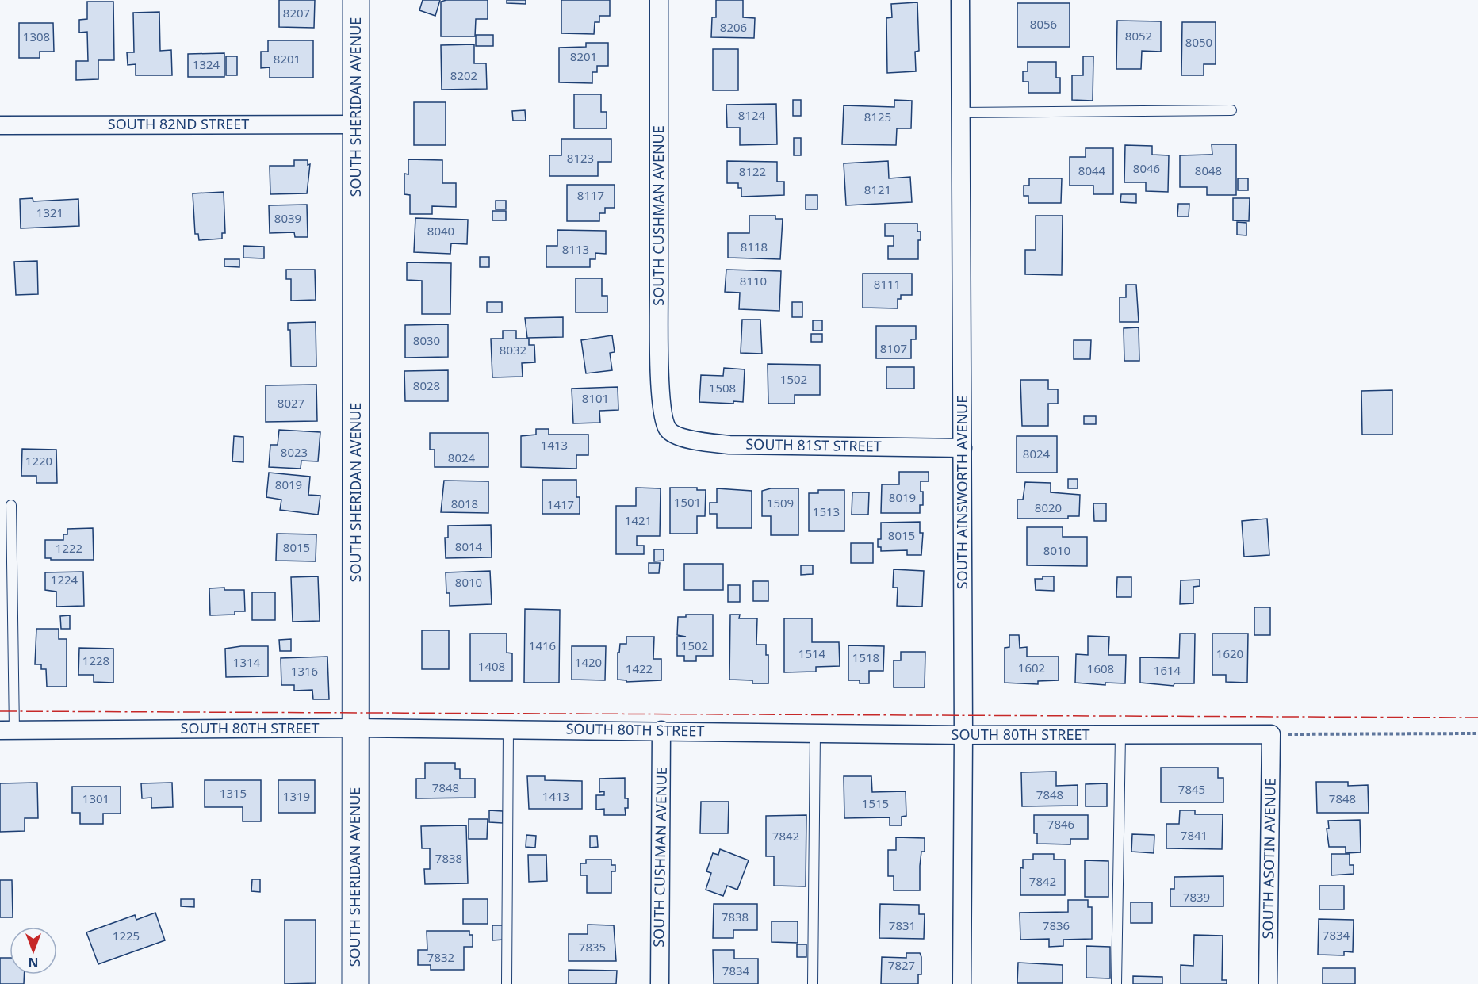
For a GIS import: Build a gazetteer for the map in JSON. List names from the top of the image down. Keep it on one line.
{"streets":{"street":["SOUTH SHERIDAN AVENUE","SOUTH 82ND STREET","SOUTH CUSHMAN AVENUE","SOUTH 81ST STREET","SOUTH AINSWORTH AVENUE","SOUTH 80TH STREET","SOUTH ASOTIN AVENUE"]},"crossings":[["SOUTH SHERIDAN AVENUE","SOUTH 82ND STREET"],["SOUTH SHERIDAN AVENUE","SOUTH 80TH STREET"],["SOUTH CUSHMAN AVENUE","SOUTH 81ST STREET"],["SOUTH CUSHMAN AVENUE","SOUTH 80TH STREET"],["SOUTH 81ST STREET","SOUTH AINSWORTH AVENUE"],["SOUTH AINSWORTH AVENUE","SOUTH 80TH STREET"],["SOUTH 80TH STREET","SOUTH ASOTIN AVENUE"]],"house_numbers":["8207","8056","8206","8052","1308","8050","8201","8201","1324","8202","8124","8125","8123","8046","8044","8048","8122","8121","8117","1321","8039","8040","8118","8113","8110","8111","8030","8107","8032","1502","8028","1508","8101","8027","1413","8023","8024","8024","1220","8019","8019","1501","1509","8018","1417","8020","1513","1421","8015","8014","8015","1222","8010","1224","8010","1416","1502","1514","1620","1518","1228","1314","1420","1408","1602","1422","1608","1614","1316","7848","7845","1315","7848","1319","1413","1301","7848","1515","7846","7841","7842","7838","7842","7839","7838","7831","7836","7834","1225","7835","7832","7827","7834"],"north":"bottom"}
